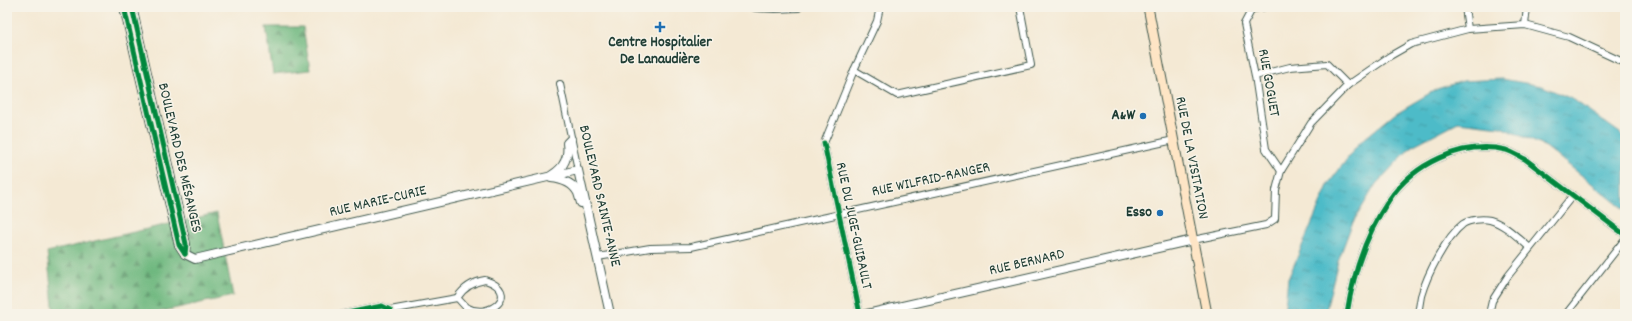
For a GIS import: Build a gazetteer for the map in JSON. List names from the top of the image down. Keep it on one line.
{"streets":{"main road":["RUE DE LA VISITATION"],"street":["RUE GOGUET","BOULEVARD DES MÉSANGES","RUE WILFRID-RANGER","BOULEVARD SAINTE-ANNE","RUE MARIE-CURIE","RUE DU JUGE-GUIBAULT","RUE BERNARD"]},"crossings":[["BOULEVARD DES MÉSANGES","RUE MARIE-CURIE"],["RUE DE LA VISITATION","RUE WILFRID-RANGER"],["RUE DE LA VISITATION","RUE BERNARD"],["RUE WILFRID-RANGER","BOULEVARD SAINTE-ANNE"],["RUE WILFRID-RANGER","RUE DU JUGE-GUIBAULT"],["BOULEVARD SAINTE-ANNE","RUE MARIE-CURIE"]],"places":{"health":["Centre Hospitalier De Lanaudière"],"other":["A&W","Esso"]}}
